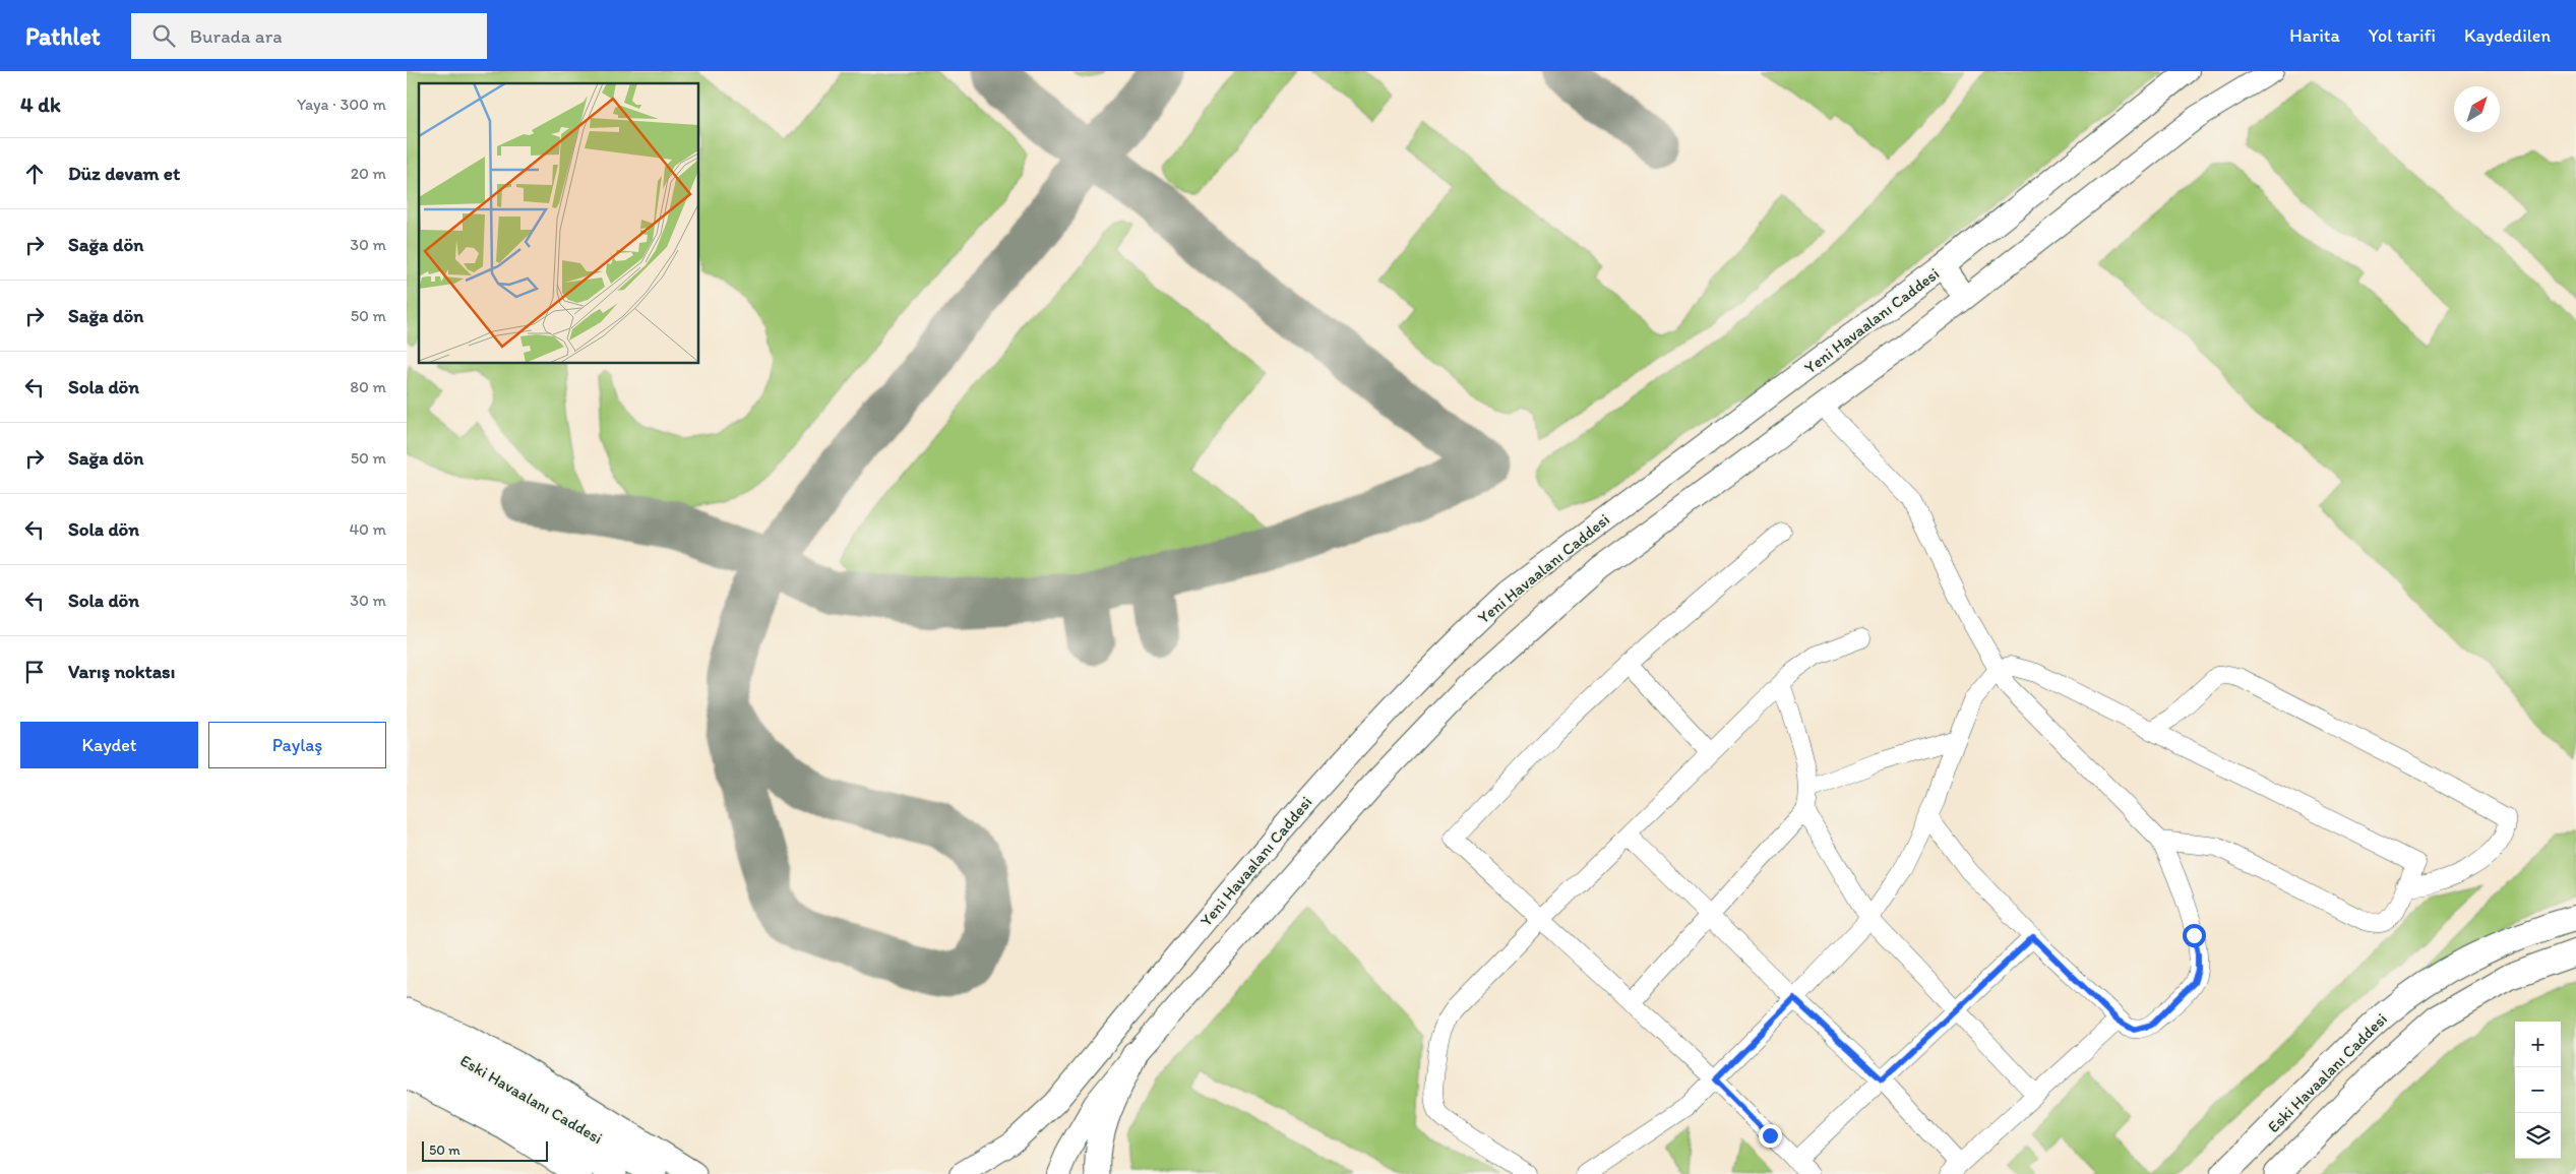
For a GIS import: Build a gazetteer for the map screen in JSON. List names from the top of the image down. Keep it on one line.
{"streets":{"highway":["Eski Havaalanı Caddesi"],"main road":["Yeni Havaalanı Caddesi"]},"scale_bar":"50 m","north":"top right","page":{"header":"Pathlet","search":"Burada ara","nav":["Harita","Yol tarifi","Kaydedilen"],"heading":["4 dk","Yaya · 300 m"],"list":[["Düz devam et","20 m"],["Sağa dön","30 m"],["Sağa dön","50 m"],["Sola dön","80 m"],["Sağa dön","50 m"],["Sola dön","40 m"],["Sola dön","30 m"],"Varış noktası"],"buttons":["Kaydet","Paylaş"],"map_buttons":["+","−"],"scale":"50 m"}}
